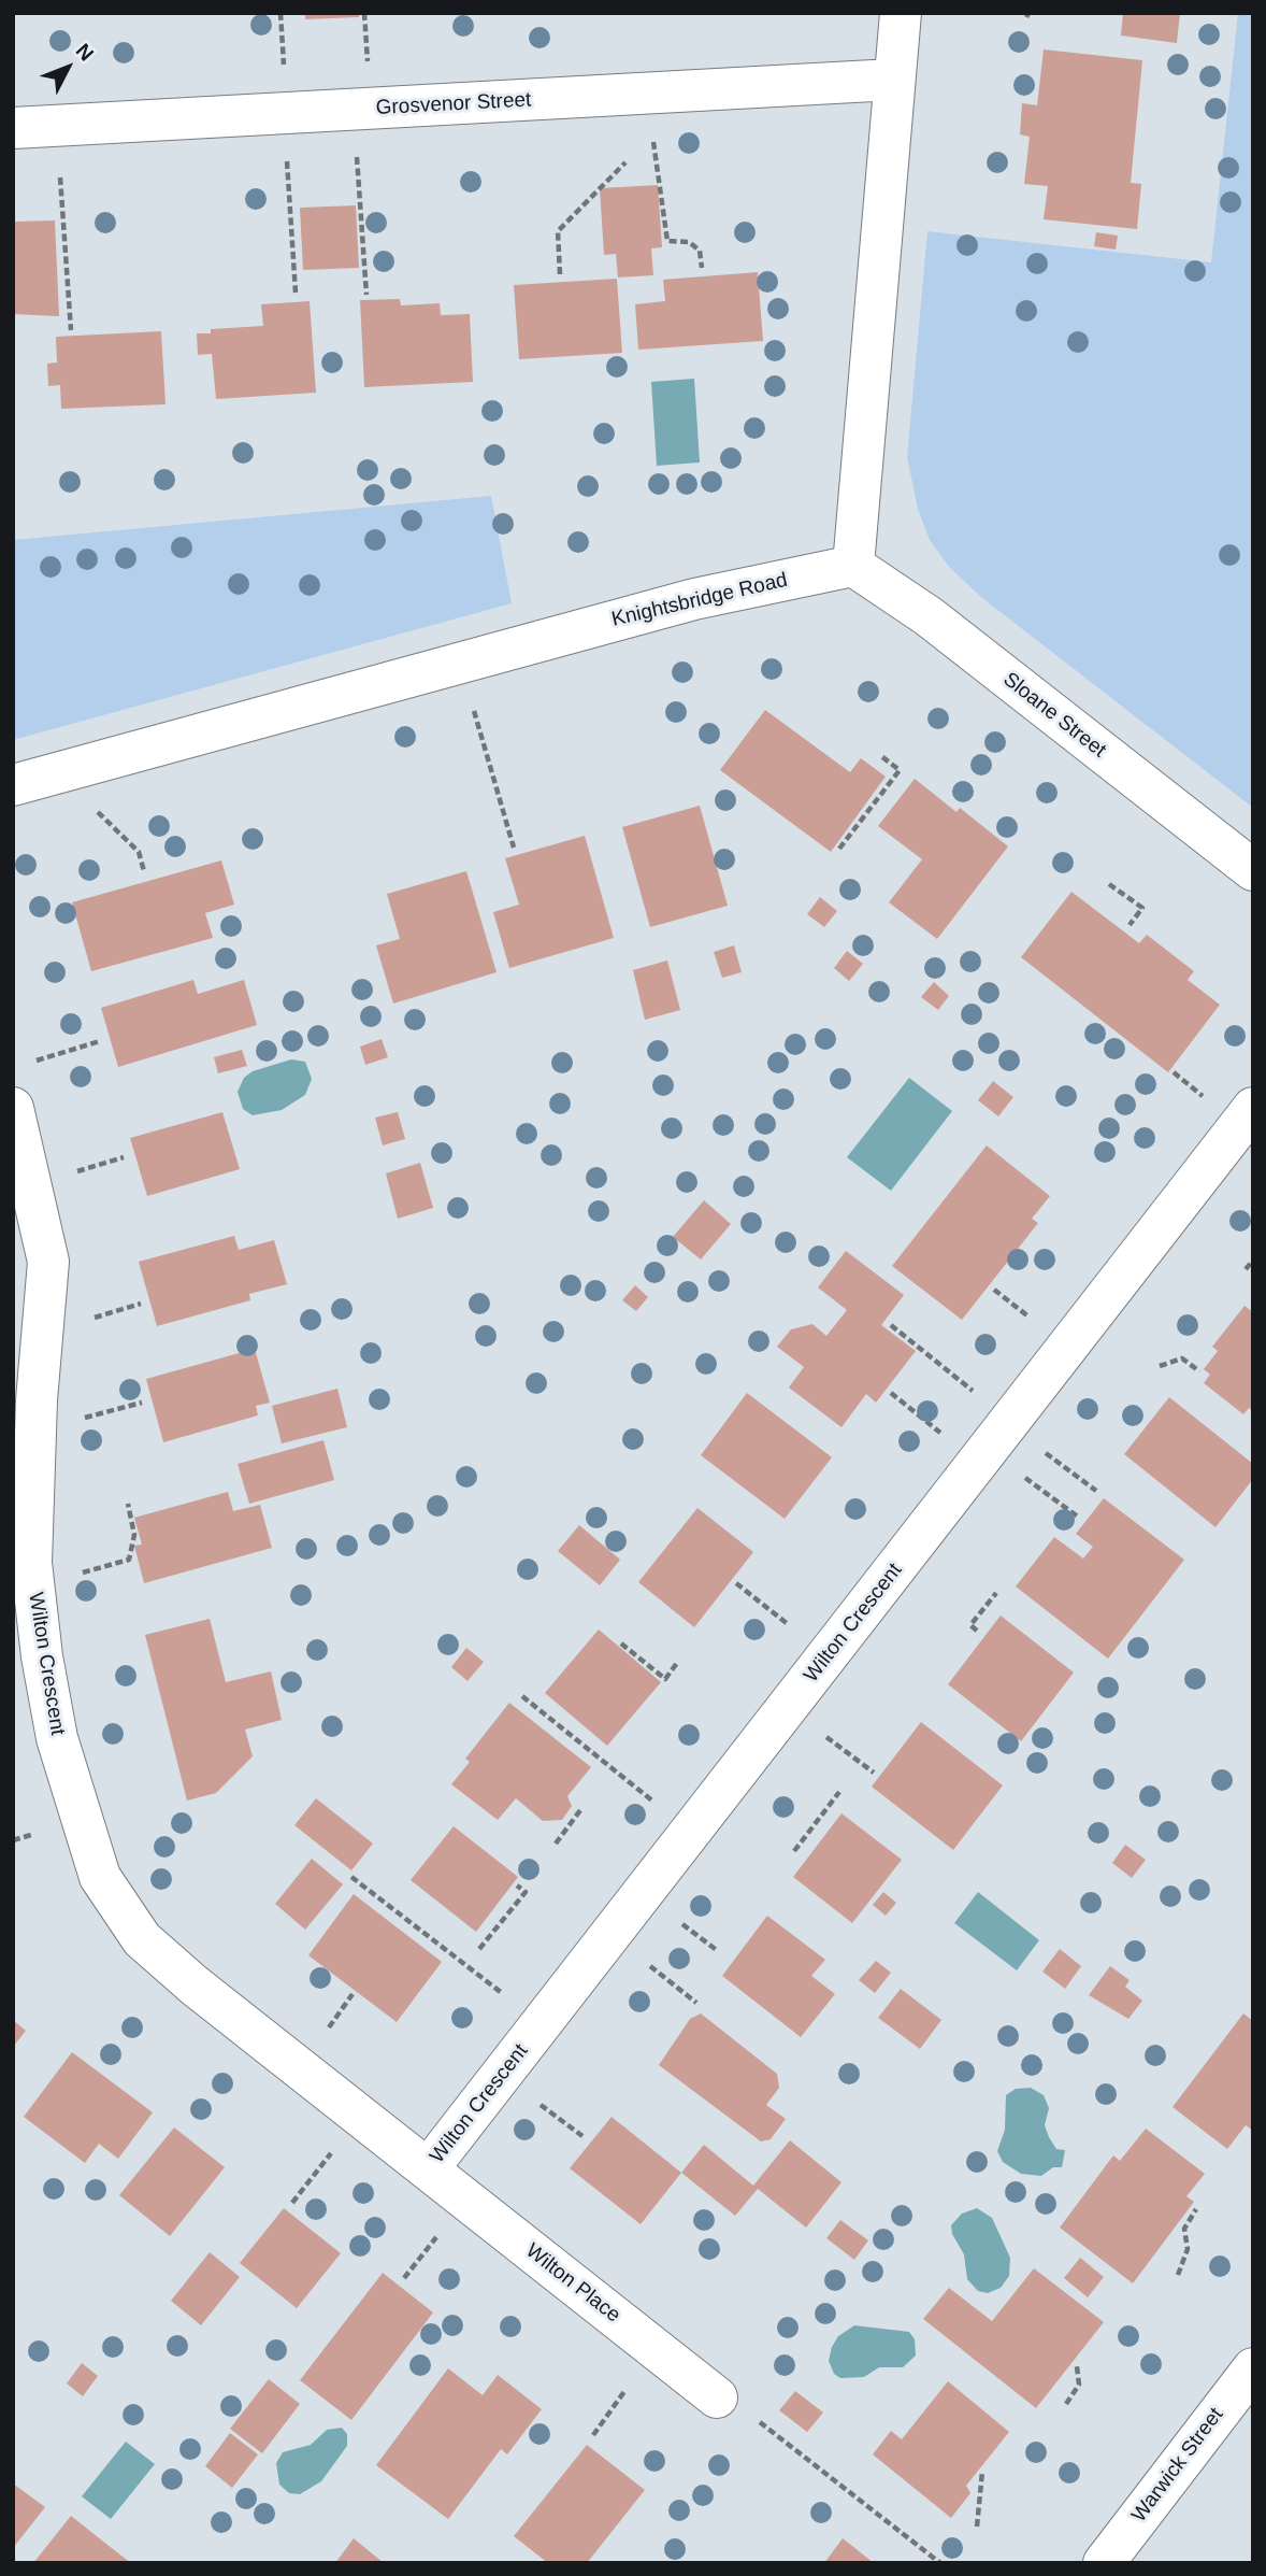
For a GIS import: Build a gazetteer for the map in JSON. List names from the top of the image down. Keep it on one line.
{"streets":{"street":["Grosvenor Street","Knightsbridge Road","Sloane Street","Wilton Crescent","Wilton Place","Warwick Street"]},"crossings":[["Knightsbridge Road","Sloane Street"],["Wilton Crescent","Wilton Place"]],"north":"top right"}
